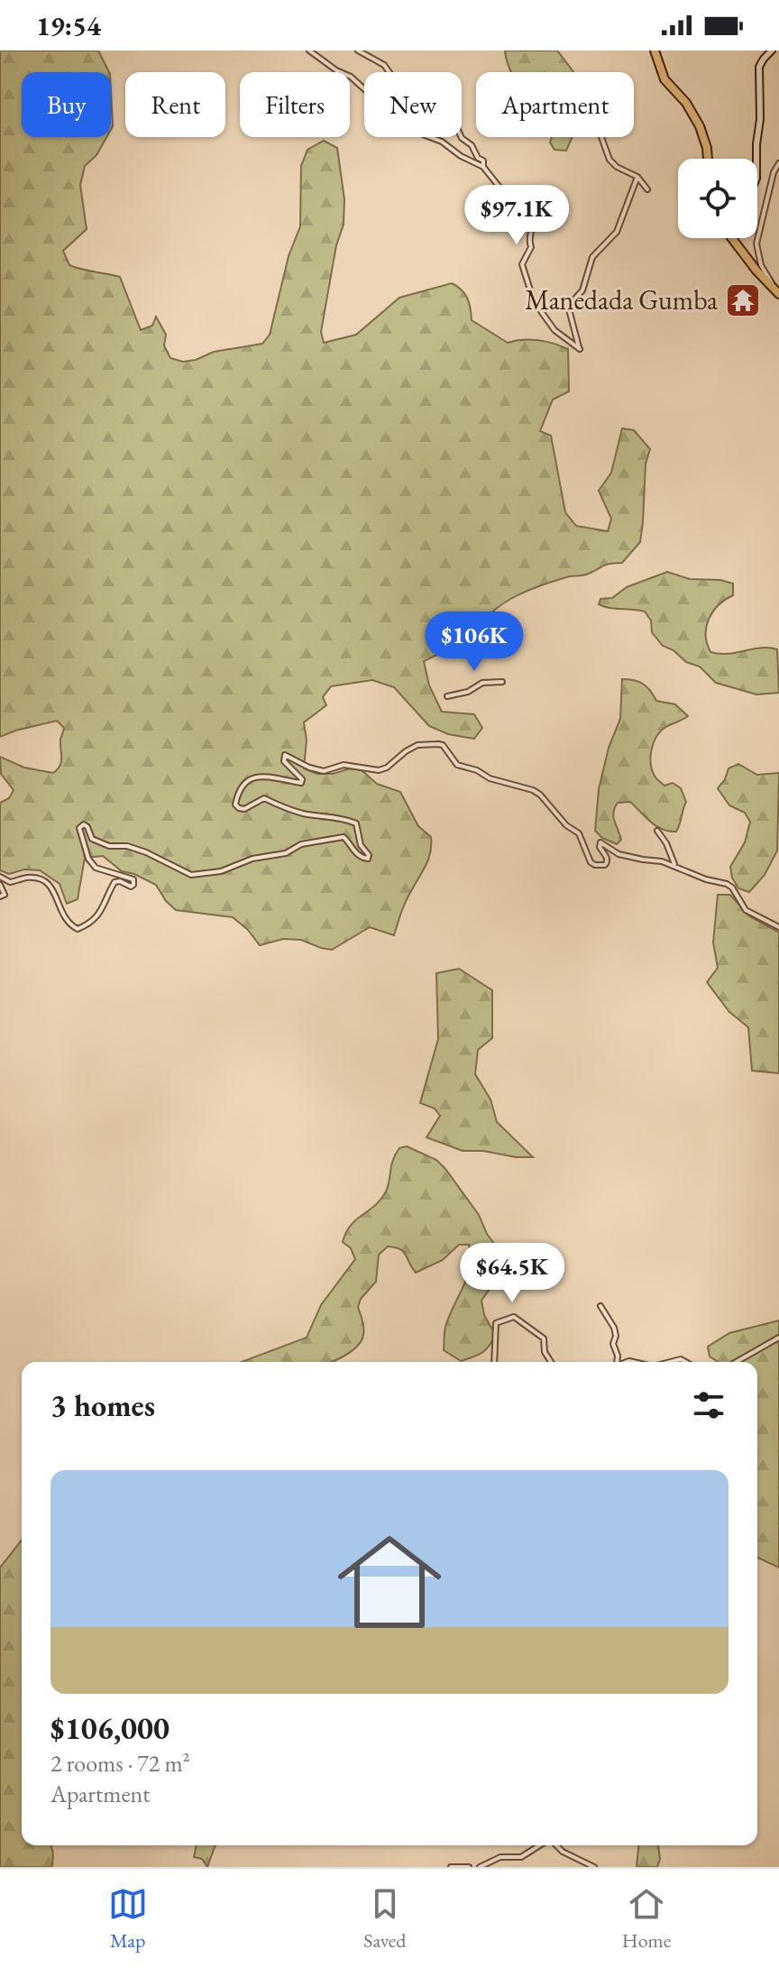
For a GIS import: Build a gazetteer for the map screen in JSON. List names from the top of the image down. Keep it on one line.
{"places":{"temple":["Manedada Gumba"]},"page":{"status":"19:54","chip":["Buy","Rent","Filters","New","Apartment"],"price":["$97.1K","$106K","$64.5K"],"heading":"3 homes","list":[{"name":"$106,000","note":"2 rooms · 72 m² · Apartment"}],"tabs":["Map","Saved","Home"]}}
